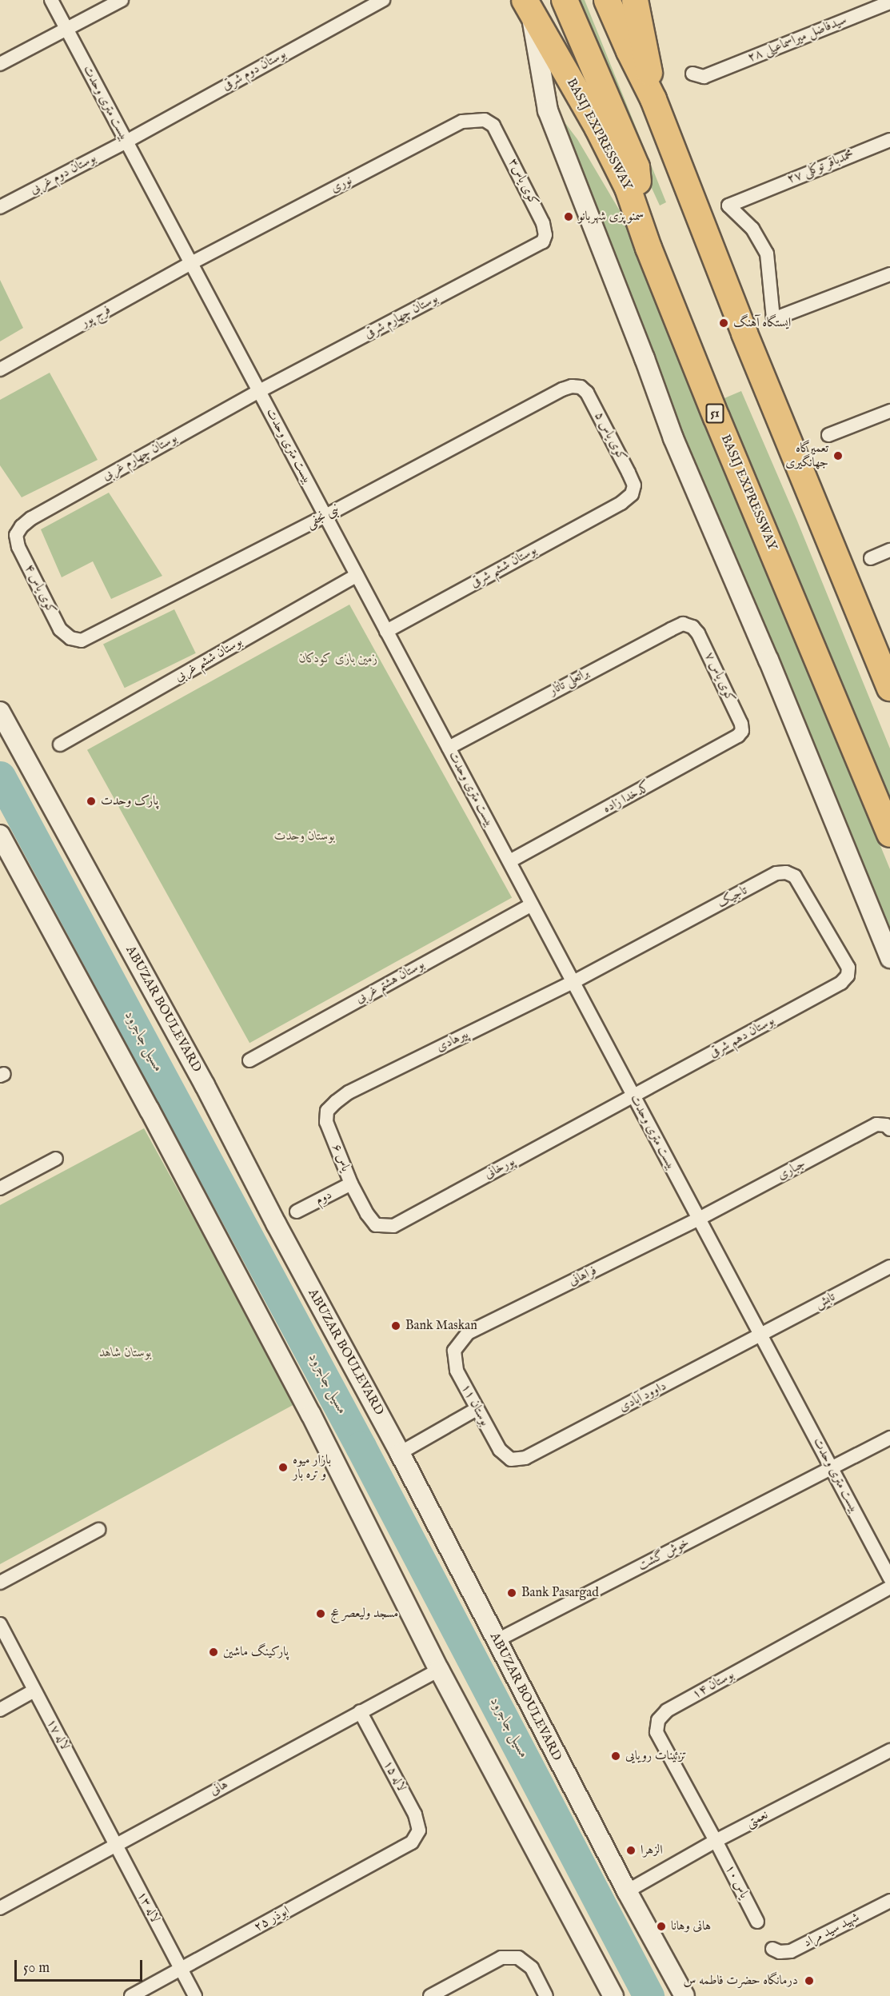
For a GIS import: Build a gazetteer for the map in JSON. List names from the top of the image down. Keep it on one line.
{"streets":{"highway":["BASIJ EXPRESSWAY","51"],"main road":["ABUZAR BOULEVARD"],"street":["سیدفاضل میراسماعیلی ۲۸","بوستان دوم شرقی","بیست متری وحدت","محمدباقر توکلی ۲۷","بوستان دوم غربی","کوی یاس۳","نوری","فرج پور","بوستان چهارم شرقی","کوی یاس ۵","بوستان چهارم غربی","نبی نجفی","بوستان ششم شرقی","کوی یاس ۴","بوستان ششم غربی","کوی یاس ۷","براتعلی تاتار","کدخدا زاده","تاجیک","بوستان هشتم غربی","بوستان دهم شرقی","پیرهادی","یاس ۶","پورخانی","جباری","دوم","فراهانی","تابش","داوود آبادی","بوستان ۱۱","خوش گشت","بوستان ۱۴","لاله ۱۷","لاله ۱۵","هانی","نعمتی","یاس ۱۰","لاله ۱۳","ابوذر ۲۵","شهید سید مراد"]},"crossings":[["بوستان دوم شرقی","بیست متری وحدت"],["بوستان دوم شرقی","بوستان دوم غربی"],["بیست متری وحدت","بوستان دوم غربی"],["بیست متری وحدت","نوری"],["بیست متری وحدت","فرج پور"],["بیست متری وحدت","بوستان چهارم شرقی"],["بیست متری وحدت","بوستان چهارم غربی"],["بیست متری وحدت","نبی نجفی"],["بیست متری وحدت","بوستان ششم شرقی"],["بیست متری وحدت","بوستان ششم غربی"],["بیست متری وحدت","براتعلی تاتار"],["بیست متری وحدت","کدخدا زاده"],["بیست متری وحدت","تاجیک"],["بیست متری وحدت","بوستان هشتم غربی"],["بیست متری وحدت","بوستان دهم شرقی"],["بیست متری وحدت","پیرهادی"],["بیست متری وحدت","پورخانی"],["بیست متری وحدت","جباری"],["بیست متری وحدت","فراهانی"],["بیست متری وحدت","تابش"],["بیست متری وحدت","داوود آبادی"],["بیست متری وحدت","خوش گشت"],["کوی یاس۳","نوری"],["کوی یاس۳","بوستان چهارم شرقی"],["نوری","فرج پور"],["بوستان چهارم شرقی","بوستان چهارم غربی"],["کوی یاس ۵","نبی نجفی"],["کوی یاس ۵","بوستان ششم شرقی"],["بوستان چهارم غربی","کوی یاس ۴"],["نبی نجفی","کوی یاس ۴"],["کوی یاس ۷","براتعلی تاتار"],["کوی یاس ۷","کدخدا زاده"],["تاجیک","بوستان دهم شرقی"],["تاجیک","پیرهادی"],["ABUZAR BOULEVARD","خوش گشت"],["ABUZAR BOULEVARD","نعمتی"],["بوستان دهم شرقی","پورخانی"],["پیرهادی","یاس ۶"],["یاس ۶","پورخانی"],["یاس ۶","دوم"],["جباری","فراهانی"],["فراهانی","بوستان ۱۱"],["تابش","داوود آبادی"],["داوود آبادی","بوستان ۱۱"],["بوستان ۱۴","نعمتی"],["بوستان ۱۴","یاس ۱۰"],["لاله ۱۷","هانی"],["لاله ۱۷","لاله ۱۳"],["لاله ۱۵","هانی"],["لاله ۱۵","ابوذر ۲۵"],["هانی","لاله ۱۳"],["نعمتی","یاس ۱۰"],["لاله ۱۳","ابوذر ۲۵"]],"water":["مسیل جاجرود"],"parks":["زمین بازی کودکان","بوستان وحدت","بوستان شاهد"],"places":["سمنو پزی شهربانو","ایستگاه آهنگ","تعمیرگاه جهانگیری","پارک وحدت","Bank Maskan","بازار میوه و تره بار","Bank Pasargad","مسجد ولیعصر عج","پارکینگ ماشین","تزئینات رویایی","الزهرا","هانی وهانا","درمانگاه حضرت فاطمه س"],"scale_bar":"50 m"}
